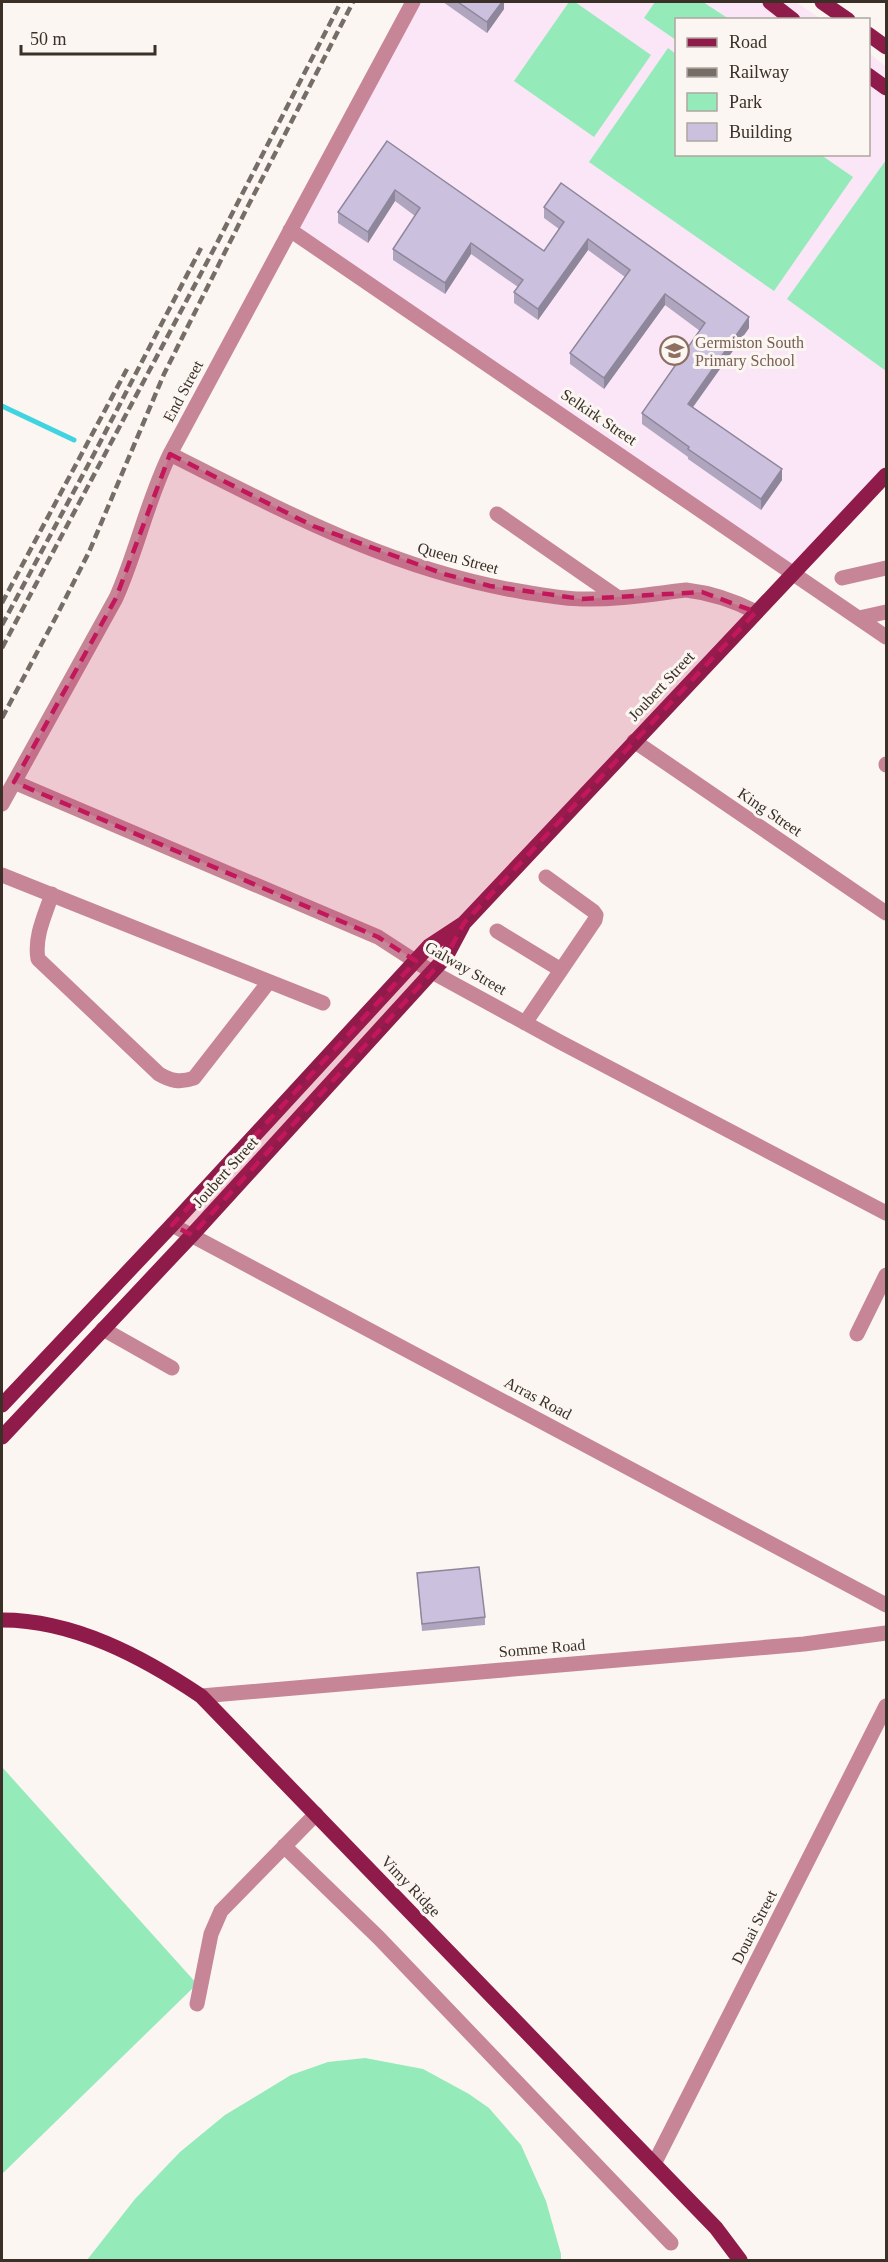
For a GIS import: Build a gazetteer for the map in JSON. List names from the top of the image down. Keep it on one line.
{"streets":{"main road":["Joubert Street","Vimy Ridge"],"street":["End Street","Selkirk Street","Queen Street","King Street","Galway Street","Arras Road","Somme Road","Douai Street"]},"crossings":[["End Street","Selkirk Street"],["End Street","Queen Street"],["End Street","Galway Street"],["Selkirk Street","Joubert Street"],["Queen Street","Joubert Street"],["Joubert Street","King Street"],["Joubert Street","Galway Street"],["Joubert Street","Arras Road"],["Somme Road","Vimy Ridge"],["Vimy Ridge","Douai Street"]],"places":{"school or university":["Germiston South Primary School"]},"legend":["Road","Railway","Park","Building"],"scale_bar":"50 m"}
